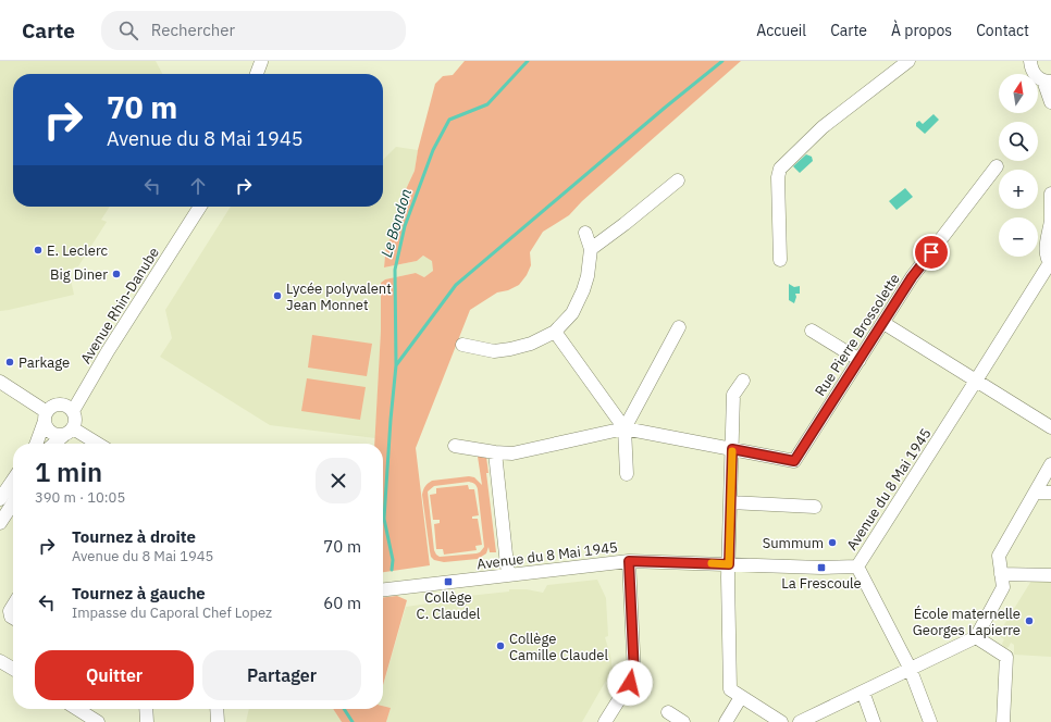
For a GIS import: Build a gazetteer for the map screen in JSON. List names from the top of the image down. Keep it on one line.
{"streets":{"street":["Avenue Rhin-Danube","Rue Pierre Brossolette","Avenue du 8 Mai 1945"]},"water":["Le Bondon"],"places":{"other":["E. Leclerc","Big Diner","Lycée polyvalent Jean Monnet","Parkage","Summum","École maternelle Georges Lapierre","Collège Camille Claudel"],"transit":["La Frescoule","Collège C. Claudel"]},"north":"top","page":{"header":"Carte","search":"Rechercher","nav":["Accueil","Carte","À propos","Contact"],"map_buttons":["+","−"],"turn":["70 m","Avenue du 8 Mai 1945"],"heading":["1 min","390 m · 10:05"],"list":[{"name":"Tournez à droite","note":"Avenue du 8 Mai 1945","value":"70 m"},{"name":"Tournez à gauche","note":"Impasse du Caporal Chef Lopez","value":"60 m"}],"buttons":["Quitter","Partager"]}}
